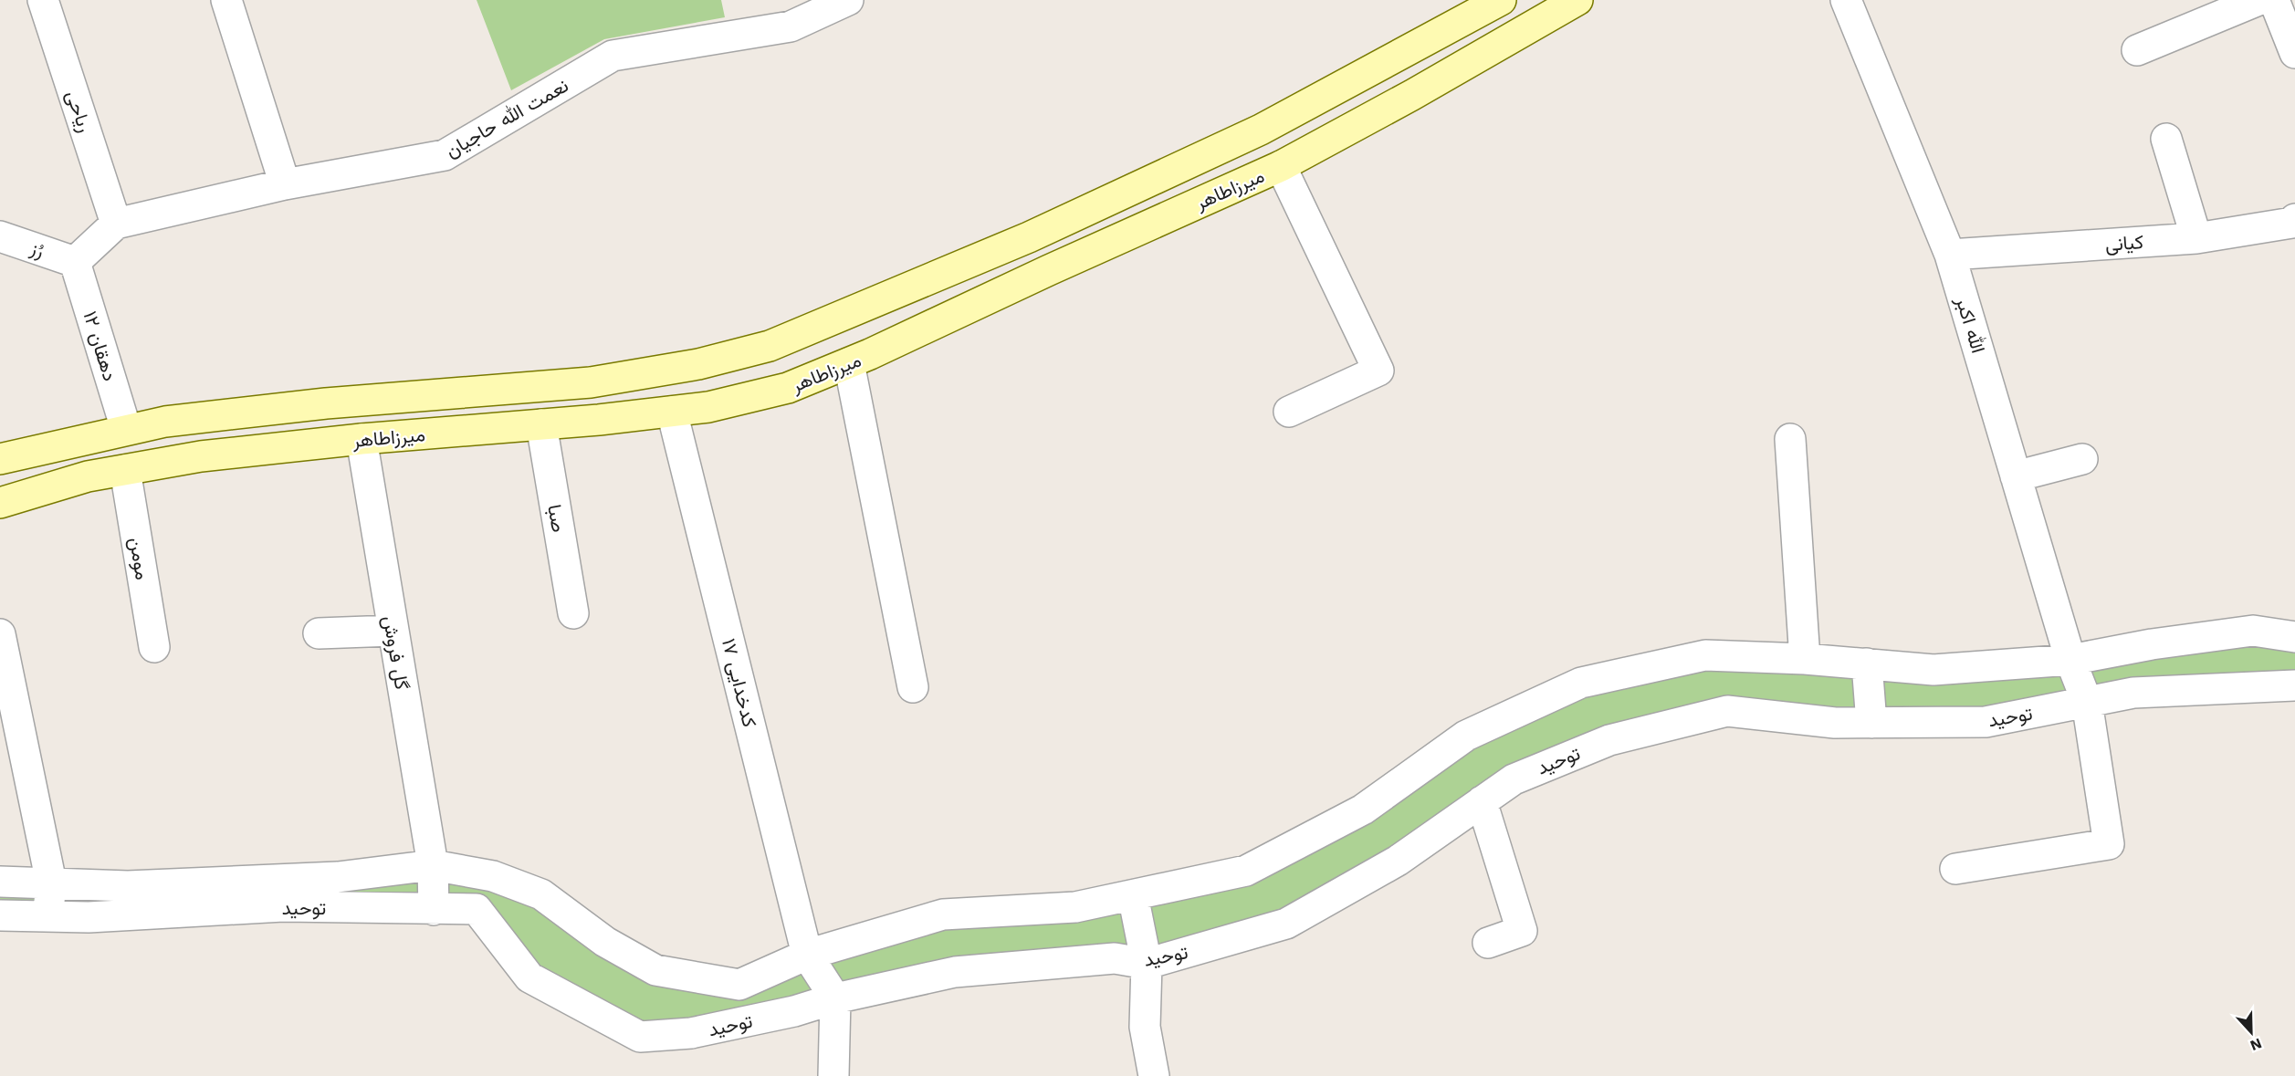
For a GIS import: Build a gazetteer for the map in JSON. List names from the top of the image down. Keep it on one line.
{"streets":{"main road":["میرزاطاهر"],"street":["ریاحی","نعمت الله حاجیان","کیانی","رُز","الله اکبر","دهقان ۱۲","صبا","مومن","گل فروش","کدخدایی ۱۷","توحید"]},"crossings":[["ریاحی","نعمت الله حاجیان"],["نعمت الله حاجیان","رُز"],["نعمت الله حاجیان","دهقان ۱۲"],["میرزاطاهر","دهقان ۱۲"],["میرزاطاهر","صبا"],["میرزاطاهر","مومن"],["میرزاطاهر","گل فروش"],["میرزاطاهر","کدخدایی ۱۷"],["کیانی","الله اکبر"],["رُز","دهقان ۱۲"],["الله اکبر","توحید"],["گل فروش","توحید"],["کدخدایی ۱۷","توحید"]],"north":"bottom"}
